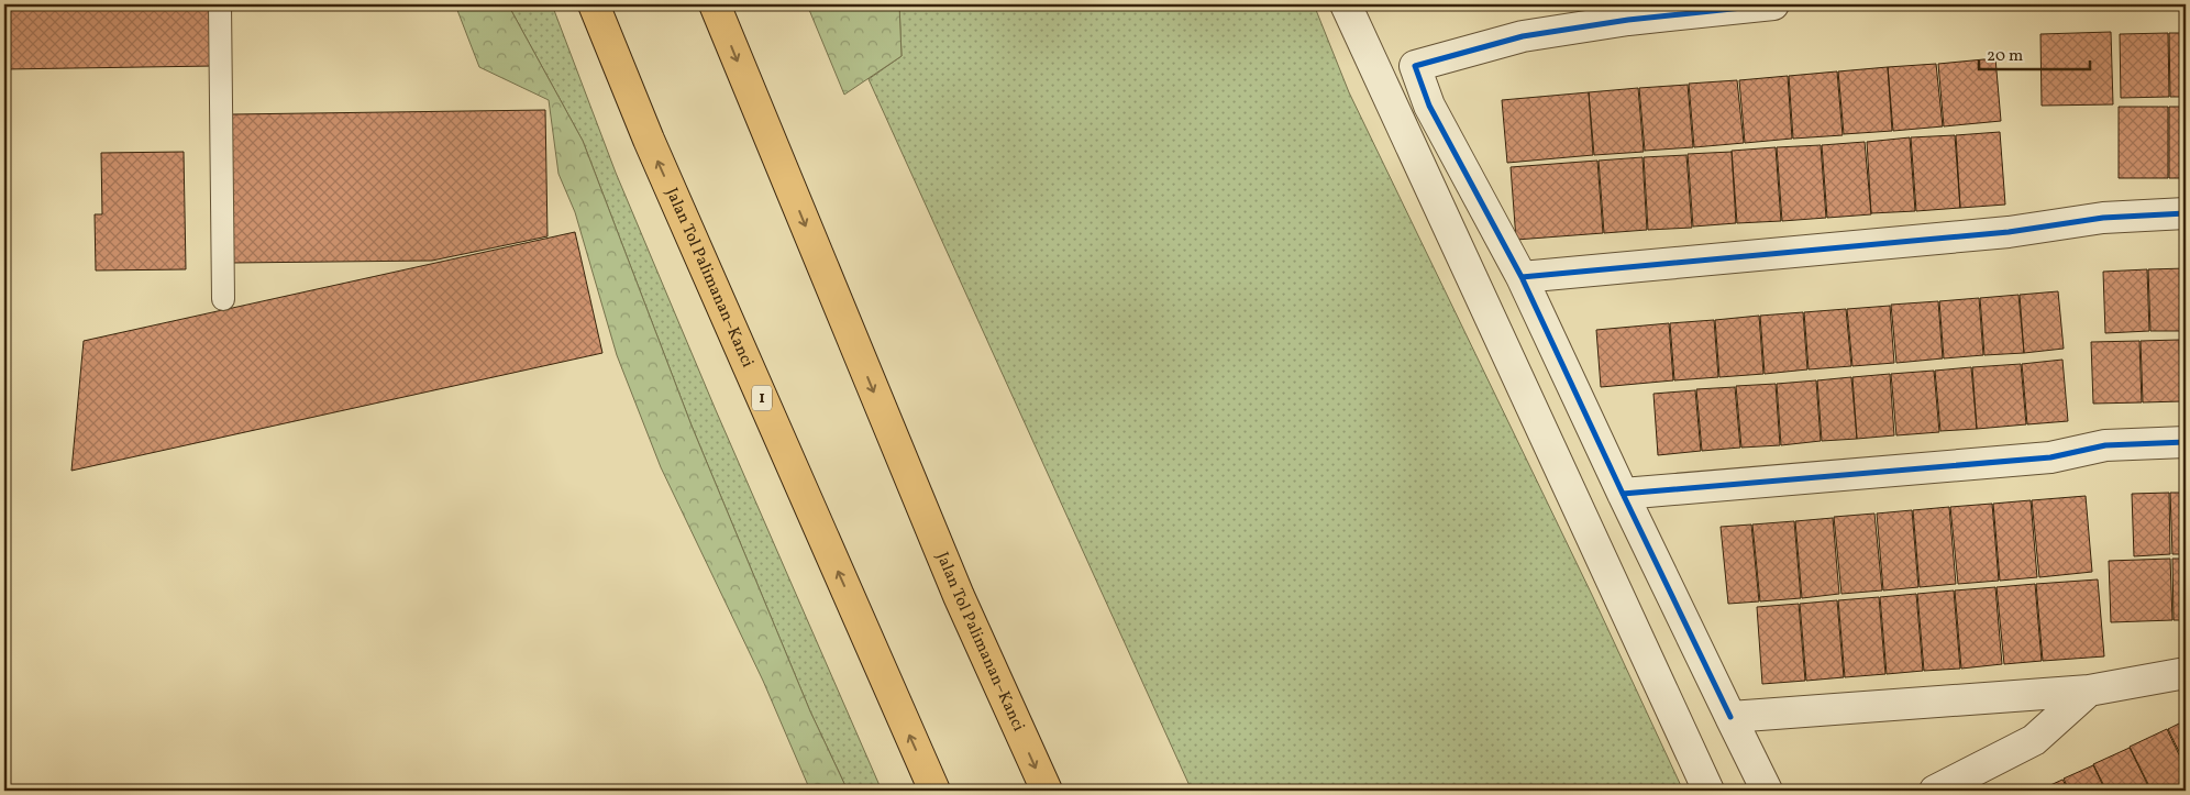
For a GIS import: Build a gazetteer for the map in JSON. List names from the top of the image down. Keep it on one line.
{"streets":{"highway":["Jalan Tol Palimanan–Kanci","1"]},"scale_bar":"20 m"}
